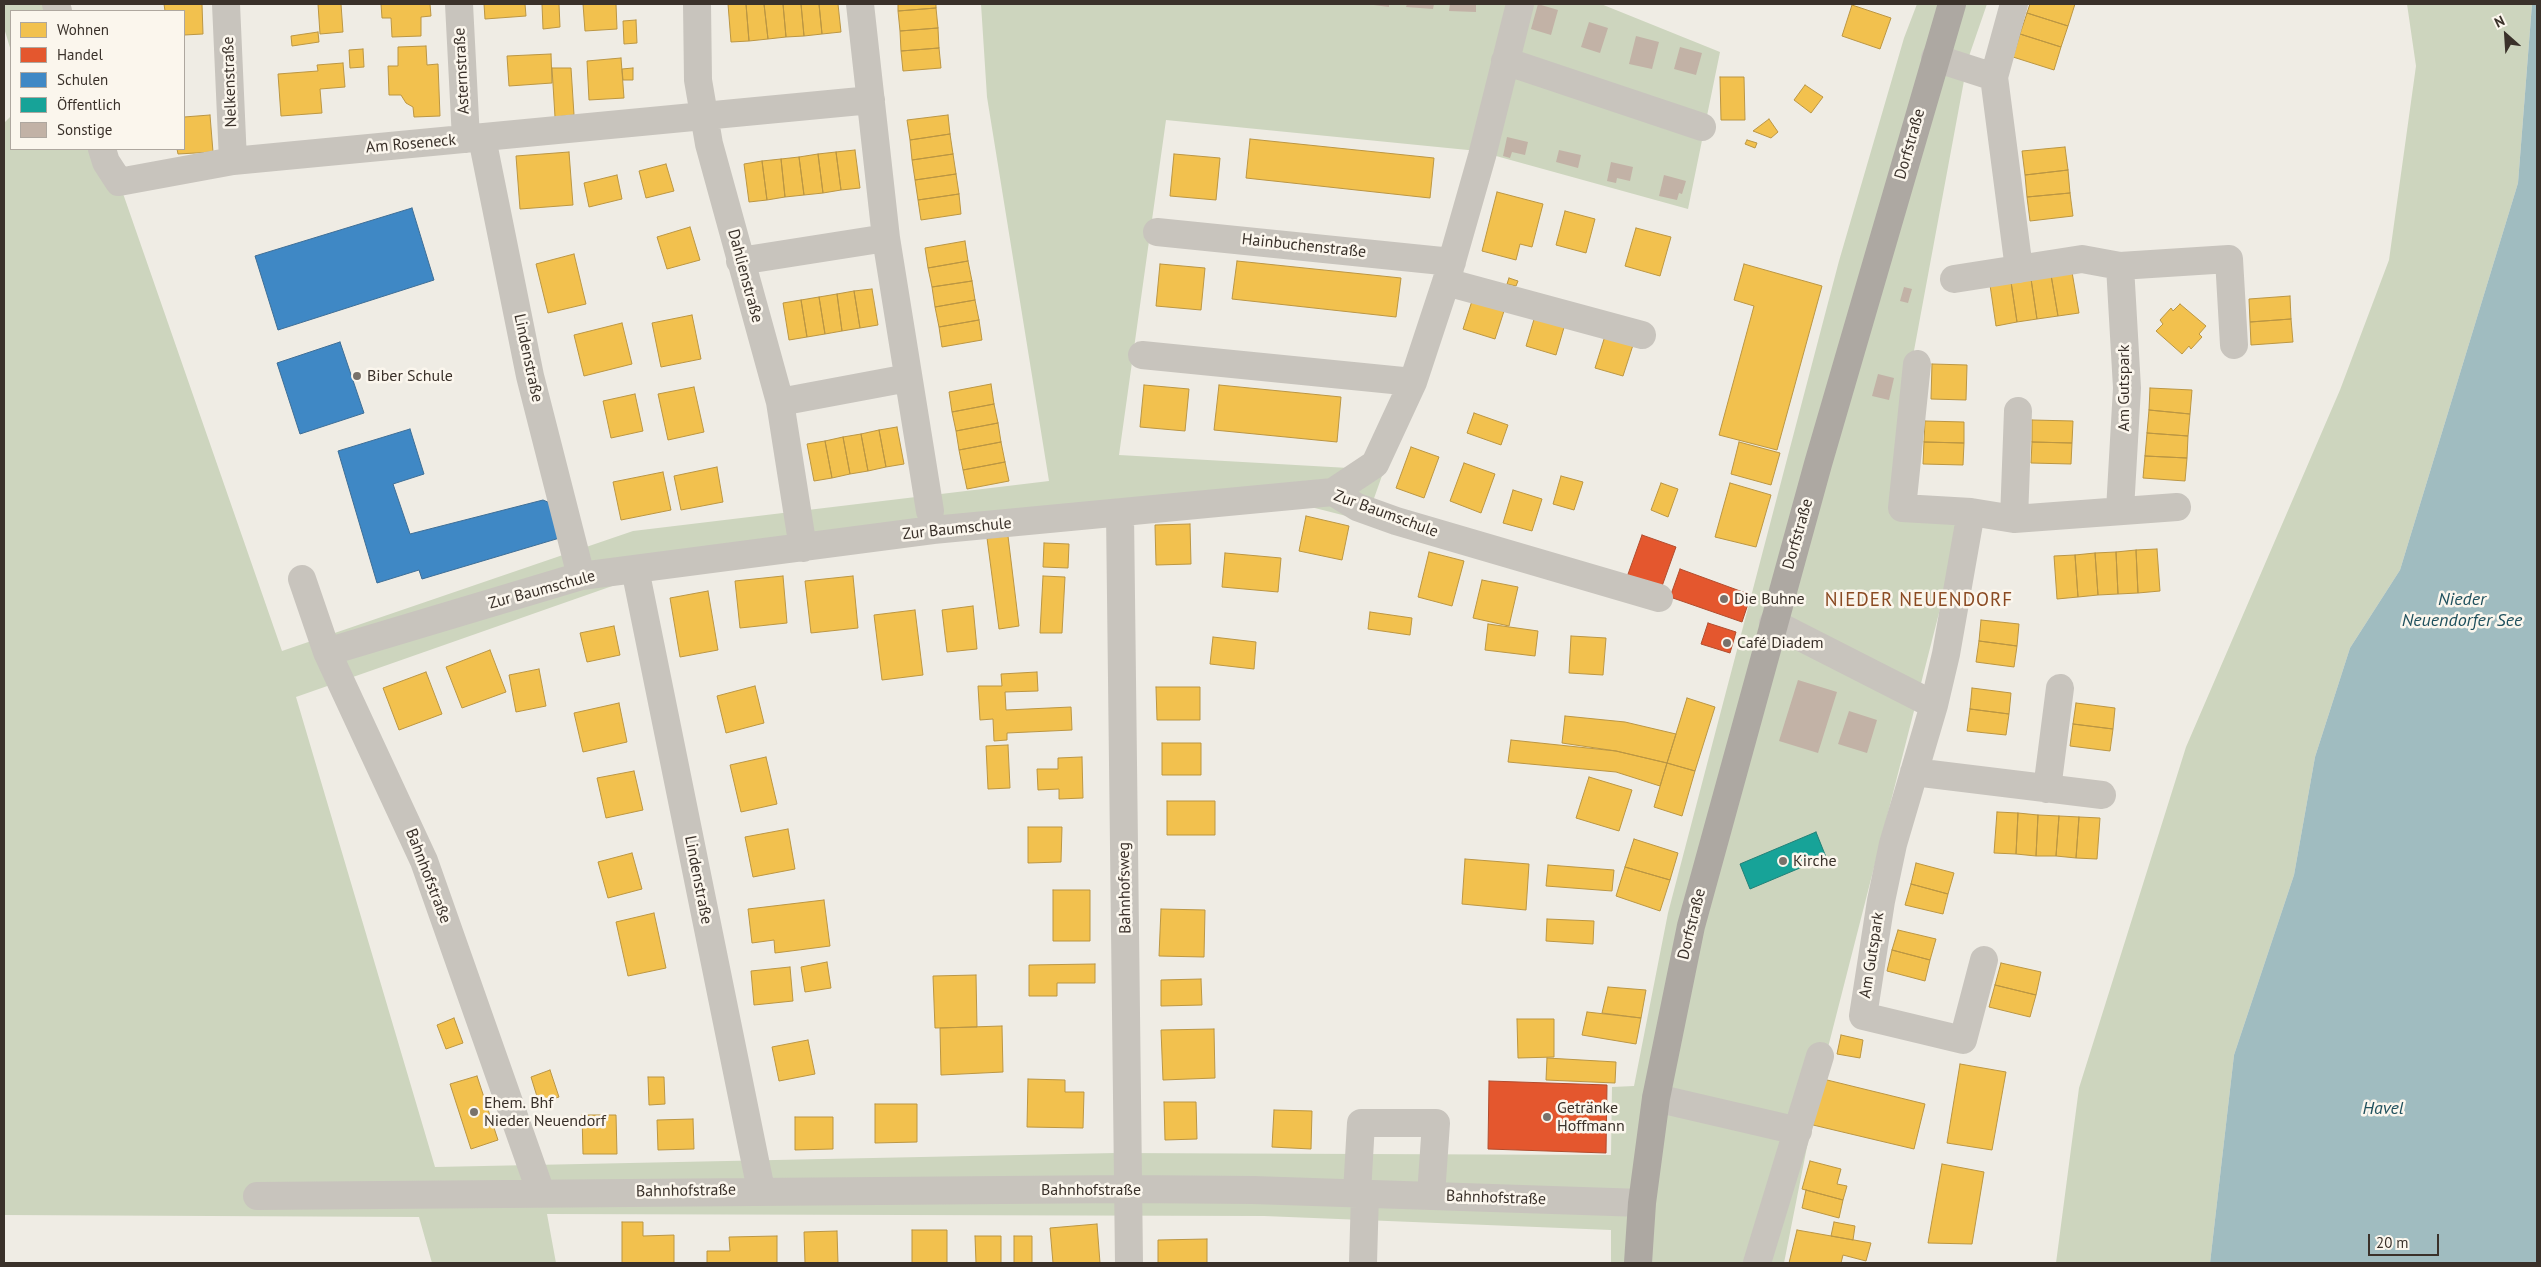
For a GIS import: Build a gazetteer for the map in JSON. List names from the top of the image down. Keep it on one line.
{"streets":{"main road":["Dorfstraße"],"street":["Asternstraße","Nelkenstraße","Am Roseneck","Hainbuchenstraße","Dahlienstraße","Lindenstraße","Am Gutspark","Zur Baumschule","Bahnhofstraße","Bahnhofsweg"]},"crossings":[["Asternstraße","Am Roseneck"],["Asternstraße","Lindenstraße"],["Nelkenstraße","Am Roseneck"],["Am Roseneck","Dahlienstraße"],["Am Roseneck","Lindenstraße"],["Dorfstraße","Bahnhofstraße"],["Dahlienstraße","Zur Baumschule"],["Lindenstraße","Zur Baumschule"],["Lindenstraße","Bahnhofstraße"],["Zur Baumschule","Bahnhofstraße"],["Zur Baumschule","Bahnhofsweg"],["Bahnhofstraße","Bahnhofsweg"]],"districts":["NIEDER NEUENDORF"],"water":["Nieder Neuendorfer See","Havel"],"places":["Biber Schule","Die Buhne","Café Diadem","Kirche","Ehem. Bhf Nieder Neuendorf","Getränke Hoffmann"],"legend":["Wohnen","Handel","Schulen","Öffentlich","Sonstige"],"scale_bar":"20 m","north":"top left"}
